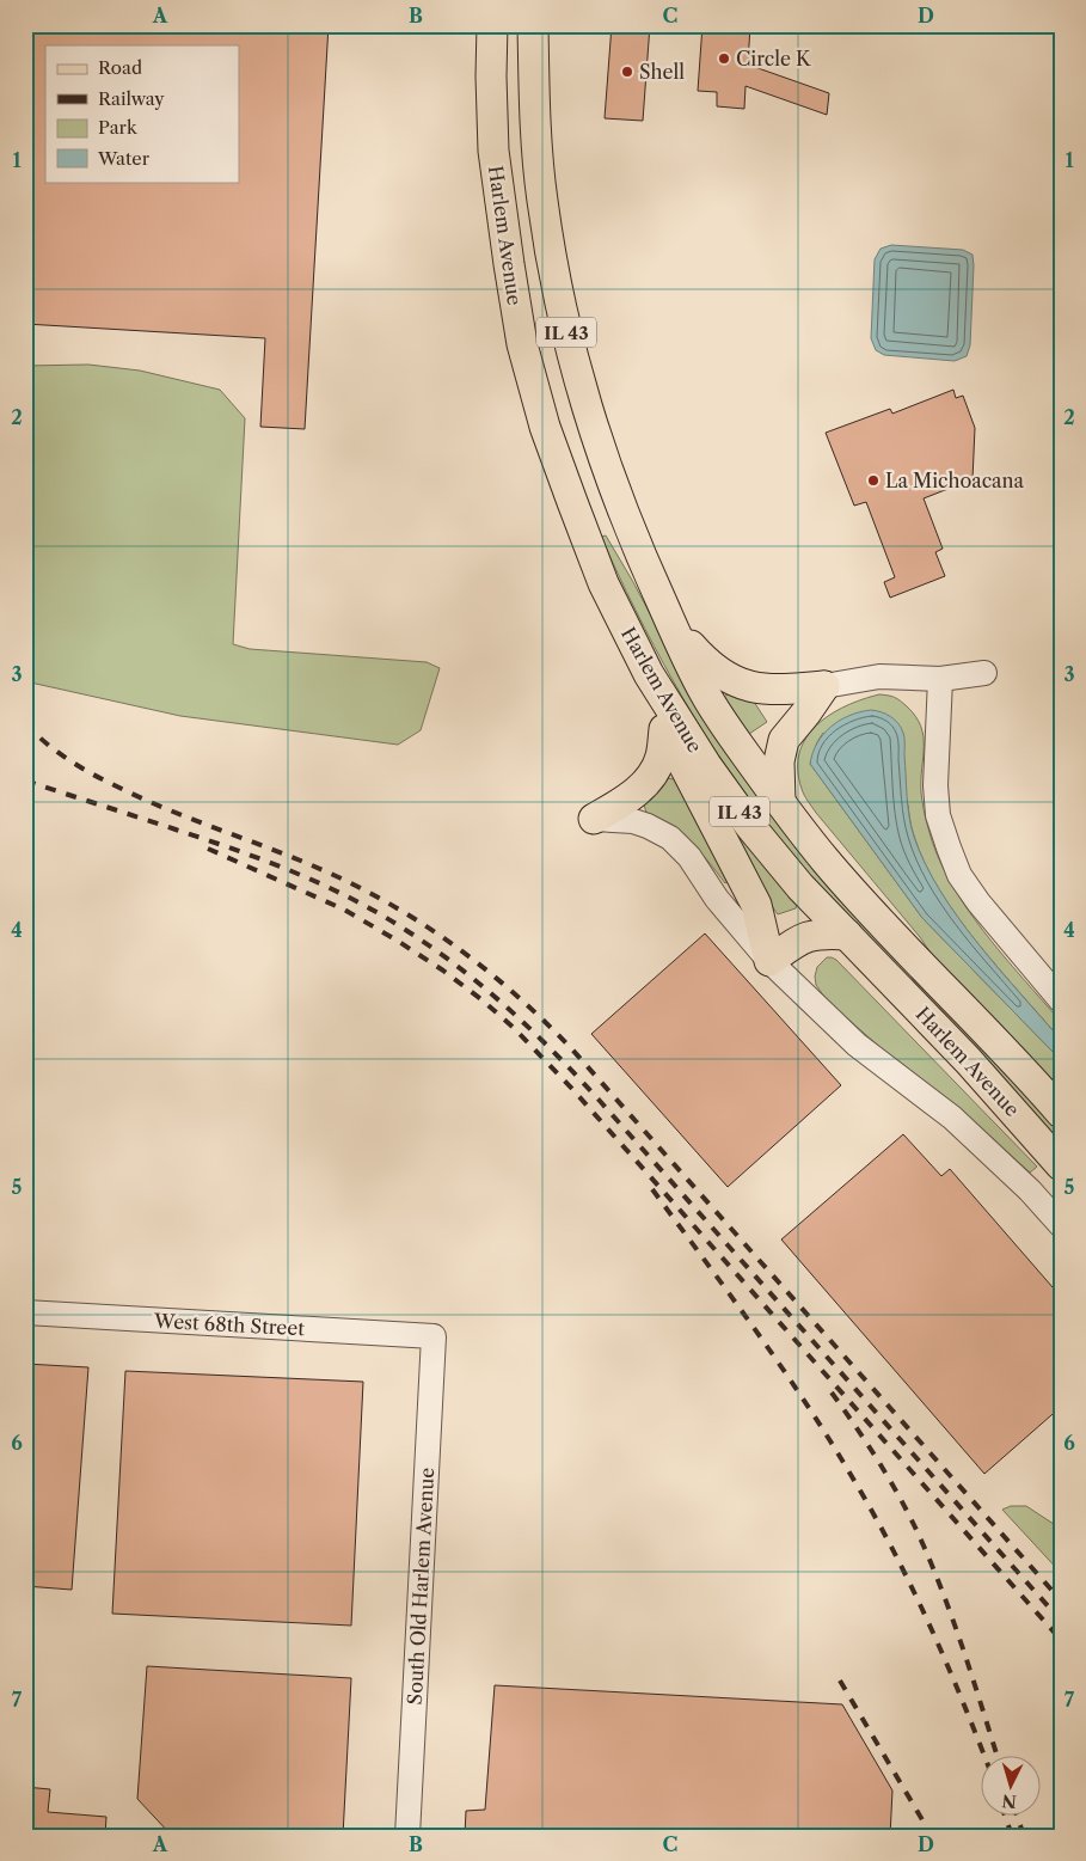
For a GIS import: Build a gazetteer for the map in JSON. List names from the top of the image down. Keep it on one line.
{"streets":{"main road":["Harlem Avenue","IL 43"],"street":["West 68th Street","South Old Harlem Avenue"]},"crossings":[["West 68th Street","South Old Harlem Avenue"]],"places":["Circle K","Shell","La Michoacana"],"legend":["Road","Railway","Park","Water"],"north":"bottom","grid":{"columns":["A","B","C","D"],"rows":["1","2","3","4","5","6","7"]}}
